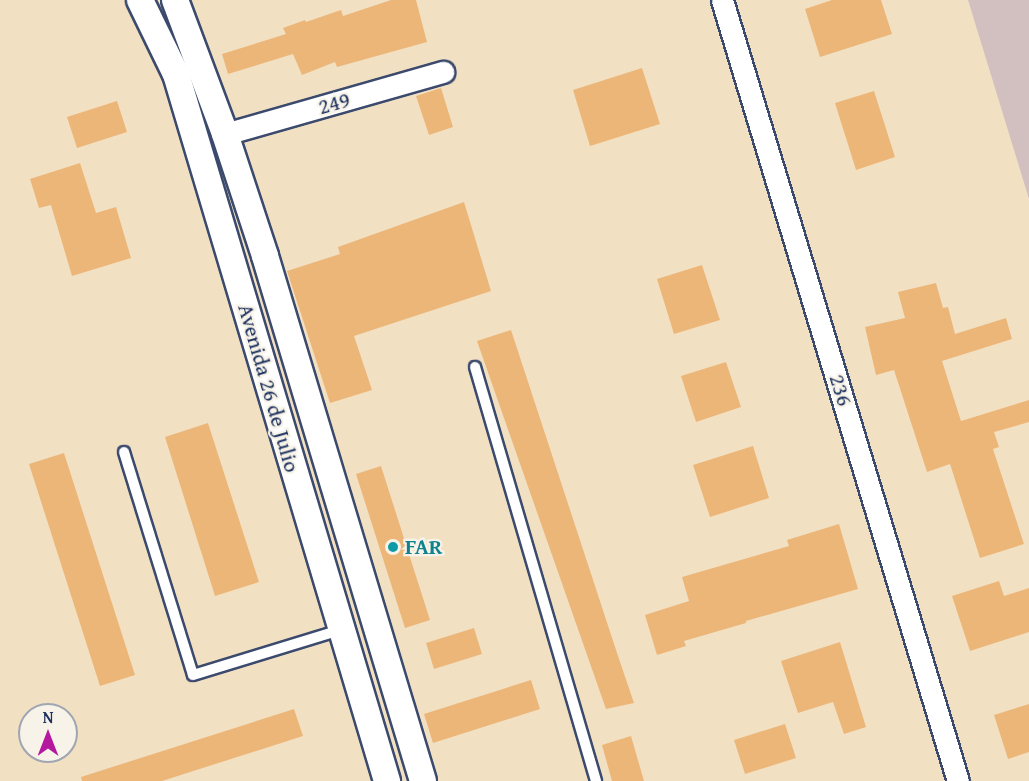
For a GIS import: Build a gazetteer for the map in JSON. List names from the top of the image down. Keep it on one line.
{"streets":{"street":["249","Avenida 26 de Julio","236"]},"crossings":[["249","Avenida 26 de Julio"]],"places":["FAR"],"north":"top"}
